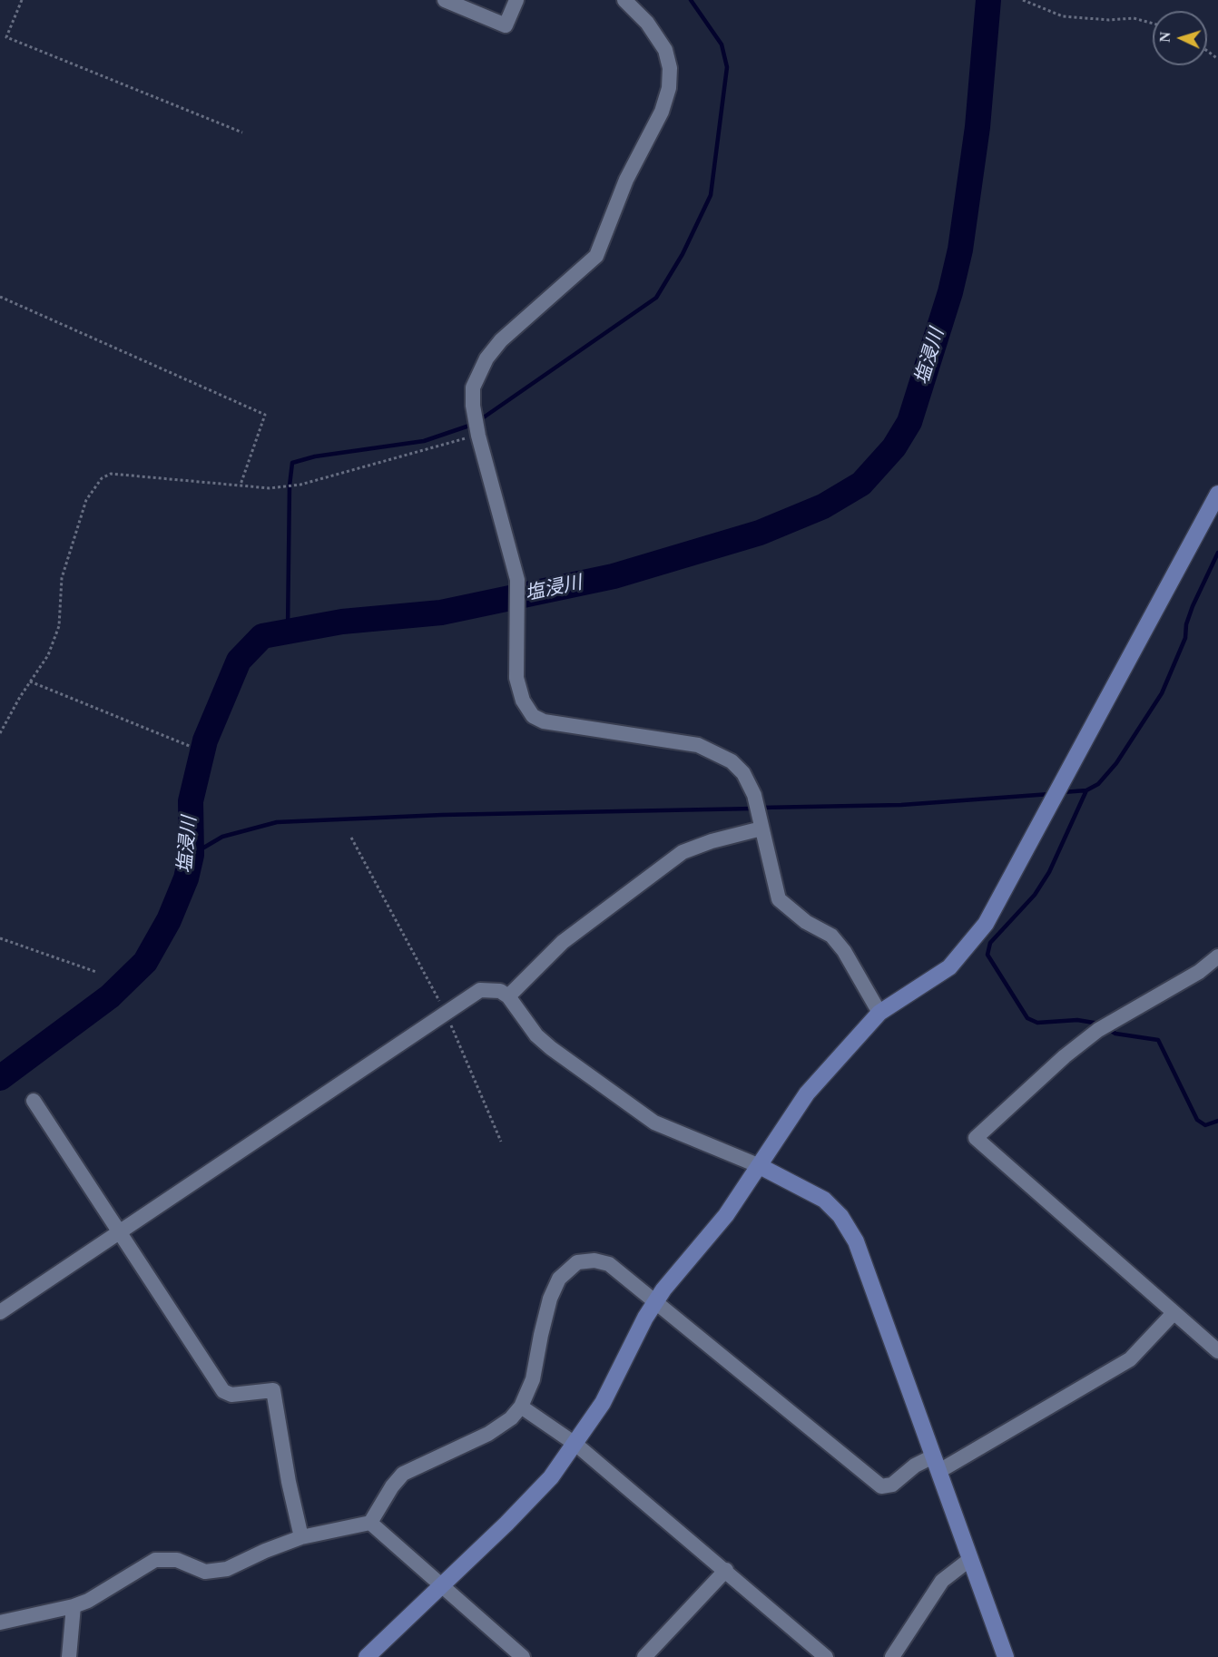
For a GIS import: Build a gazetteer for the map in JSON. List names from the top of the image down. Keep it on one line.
{"water":["塩浸川"],"north":"left"}
